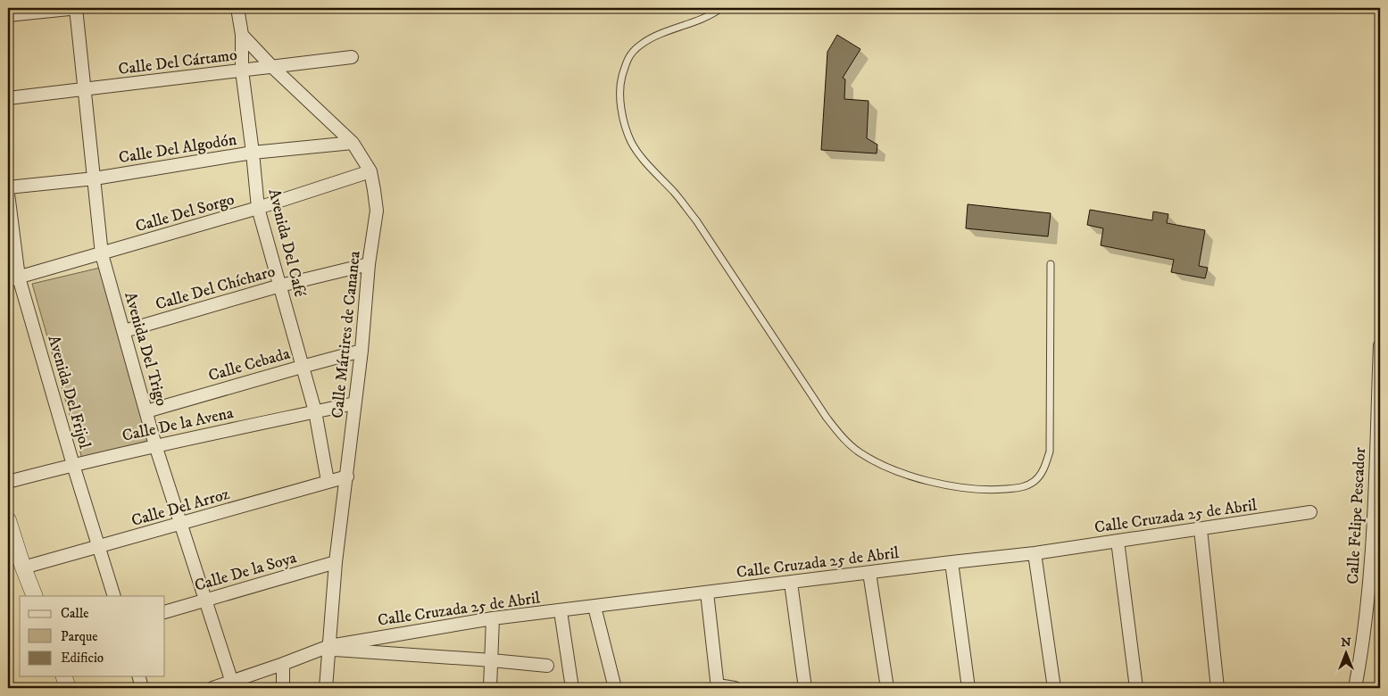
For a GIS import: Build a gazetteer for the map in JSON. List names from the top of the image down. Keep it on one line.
{"streets":{"street":["Calle Del Cártamo","Calle Del Algodón","Calle Del Sorgo","Avenida Del Café","Calle Del Chícharo","Calle Mártires de Cananea","Avenida Del Trigo","Calle Cebada","Avenida Del Frijol","Calle De la Avena","Calle Del Arroz","Calle Cruzada 25 de Abril","Calle Felipe Pescador","Calle De la Soya"]},"crossings":[["Calle Del Cártamo","Avenida Del Café"],["Calle Del Cártamo","Calle Mártires de Cananea"],["Calle Del Cártamo","Avenida Del Trigo"],["Calle Del Algodón","Avenida Del Café"],["Calle Del Algodón","Calle Mártires de Cananea"],["Calle Del Algodón","Avenida Del Trigo"],["Calle Del Sorgo","Avenida Del Café"],["Calle Del Sorgo","Calle Mártires de Cananea"],["Calle Del Sorgo","Avenida Del Trigo"],["Calle Del Sorgo","Avenida Del Frijol"],["Avenida Del Café","Calle Del Chícharo"],["Avenida Del Café","Calle Mártires de Cananea"],["Avenida Del Café","Calle Cebada"],["Avenida Del Café","Calle De la Avena"],["Avenida Del Café","Calle Del Arroz"],["Calle Del Chícharo","Calle Mártires de Cananea"],["Calle Del Chícharo","Avenida Del Trigo"],["Calle Mártires de Cananea","Calle Cebada"],["Calle Mártires de Cananea","Calle De la Avena"],["Calle Mártires de Cananea","Calle Del Arroz"],["Calle Mártires de Cananea","Calle Cruzada 25 de Abril"],["Calle Mártires de Cananea","Calle De la Soya"],["Avenida Del Trigo","Calle Cebada"],["Avenida Del Trigo","Calle De la Avena"],["Avenida Del Trigo","Calle Del Arroz"],["Avenida Del Trigo","Calle De la Soya"],["Avenida Del Frijol","Calle De la Avena"],["Avenida Del Frijol","Calle Del Arroz"]],"legend":["Calle","Parque","Edificio"],"north":"top"}
